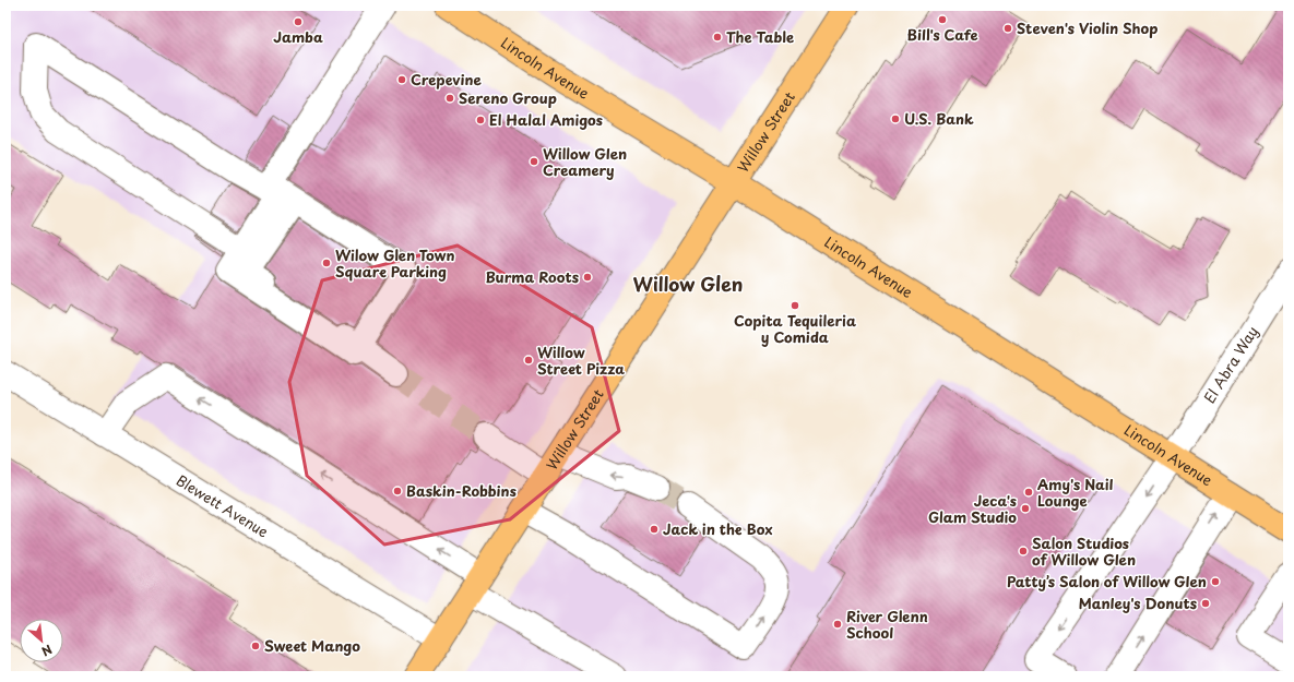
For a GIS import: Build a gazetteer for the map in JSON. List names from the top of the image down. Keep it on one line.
{"streets":{"main road":["Lincoln Avenue","Willow Street"],"street":["El Abra Way","Blewett Avenue"]},"crossings":[["Lincoln Avenue","Willow Street"],["Lincoln Avenue","El Abra Way"],["Willow Street","Blewett Avenue"]],"districts":["Willow Glen"],"places":["Bill's Cafe","Jamba","Steven's Violin Shop","The Table","Crepevine","Sereno Group","U.S. Bank","El Halal Amigos","Willow Glen Creamery","Wilow Glen Town Square Parking","Burma Roots","Copita Tequileria y Comida","Willow Street Pizza","Baskin-Robbins","Amy's Nail Lounge","Jeca's Glam Studio","Jack in the Box","Salon Studios of Willow Glen","Patty’s Salon of Willow Glen","Manley's Donuts","River Glenn School","Sweet Mango"],"north":"bottom right"}
